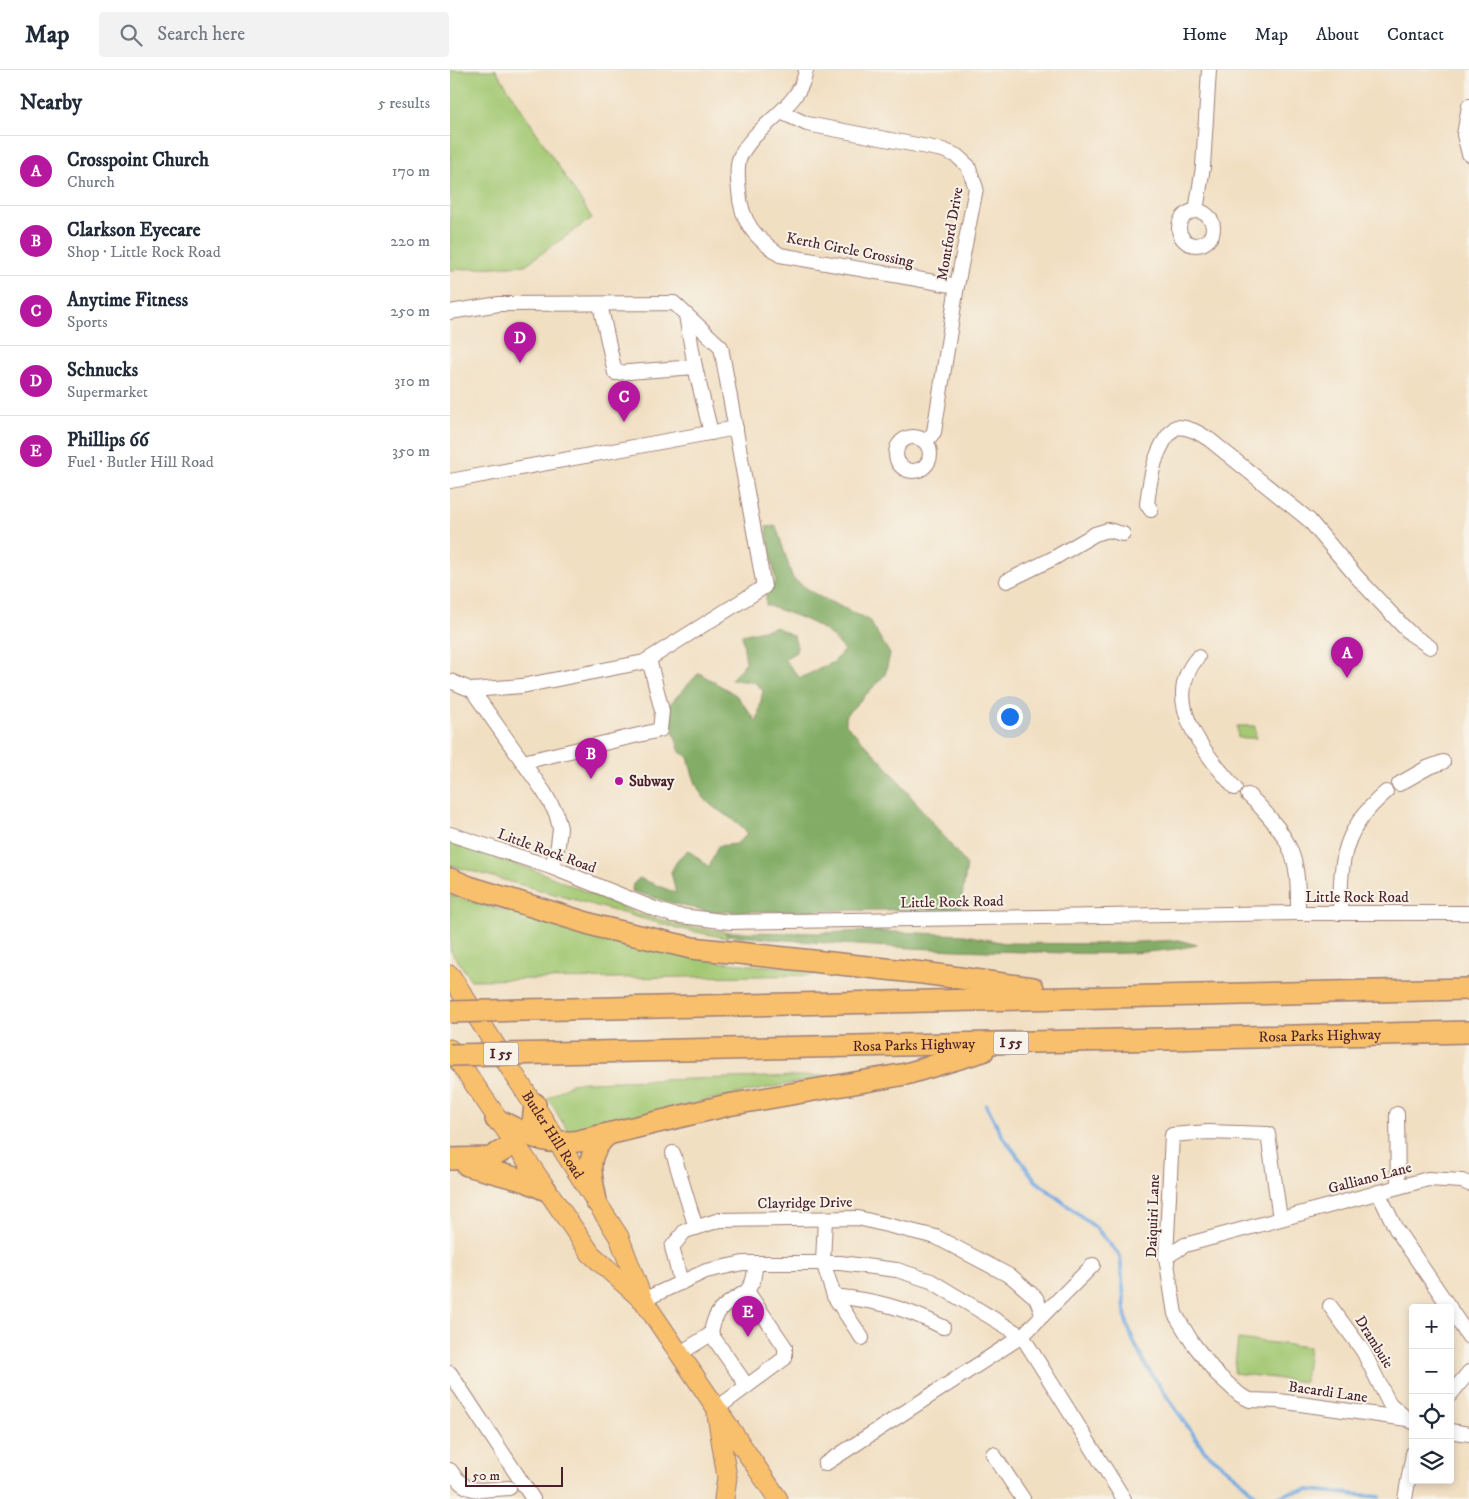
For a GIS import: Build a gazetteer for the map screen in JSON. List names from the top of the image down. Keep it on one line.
{"streets":{"highway":["Rosa Parks Highway","I 55"],"main road":["Butler Hill Road"],"street":["Montford Drive","Kerth Circle Crossing","Little Rock Road","Galliano Lane","Clayridge Drive","Daiquiri Lane","Drambuie","Bacardi Lane"]},"crossings":[["Montford Drive","Kerth Circle Crossing"],["Galliano Lane","Daiquiri Lane"],["Daiquiri Lane","Bacardi Lane"]],"places":["Subway"],"scale_bar":"50 m","page":{"header":"Map","search":"Search here","nav":["Home","Map","About","Contact"],"heading":["Nearby","5 results"],"list":[{"mark":"A","name":"Crosspoint Church","note":"Church","value":"170 m"},{"mark":"B","name":"Clarkson Eyecare","note":"Shop · Little Rock Road","value":"220 m"},{"mark":"C","name":"Anytime Fitness","note":"Sports","value":"250 m"},{"mark":"D","name":"Schnucks","note":"Supermarket","value":"310 m"},{"mark":"E","name":"Phillips 66","note":"Fuel · Butler Hill Road","value":"350 m"}],"pins":["D","C","A","B","E"],"map_buttons":["+","−"],"scale":"50 m"}}
